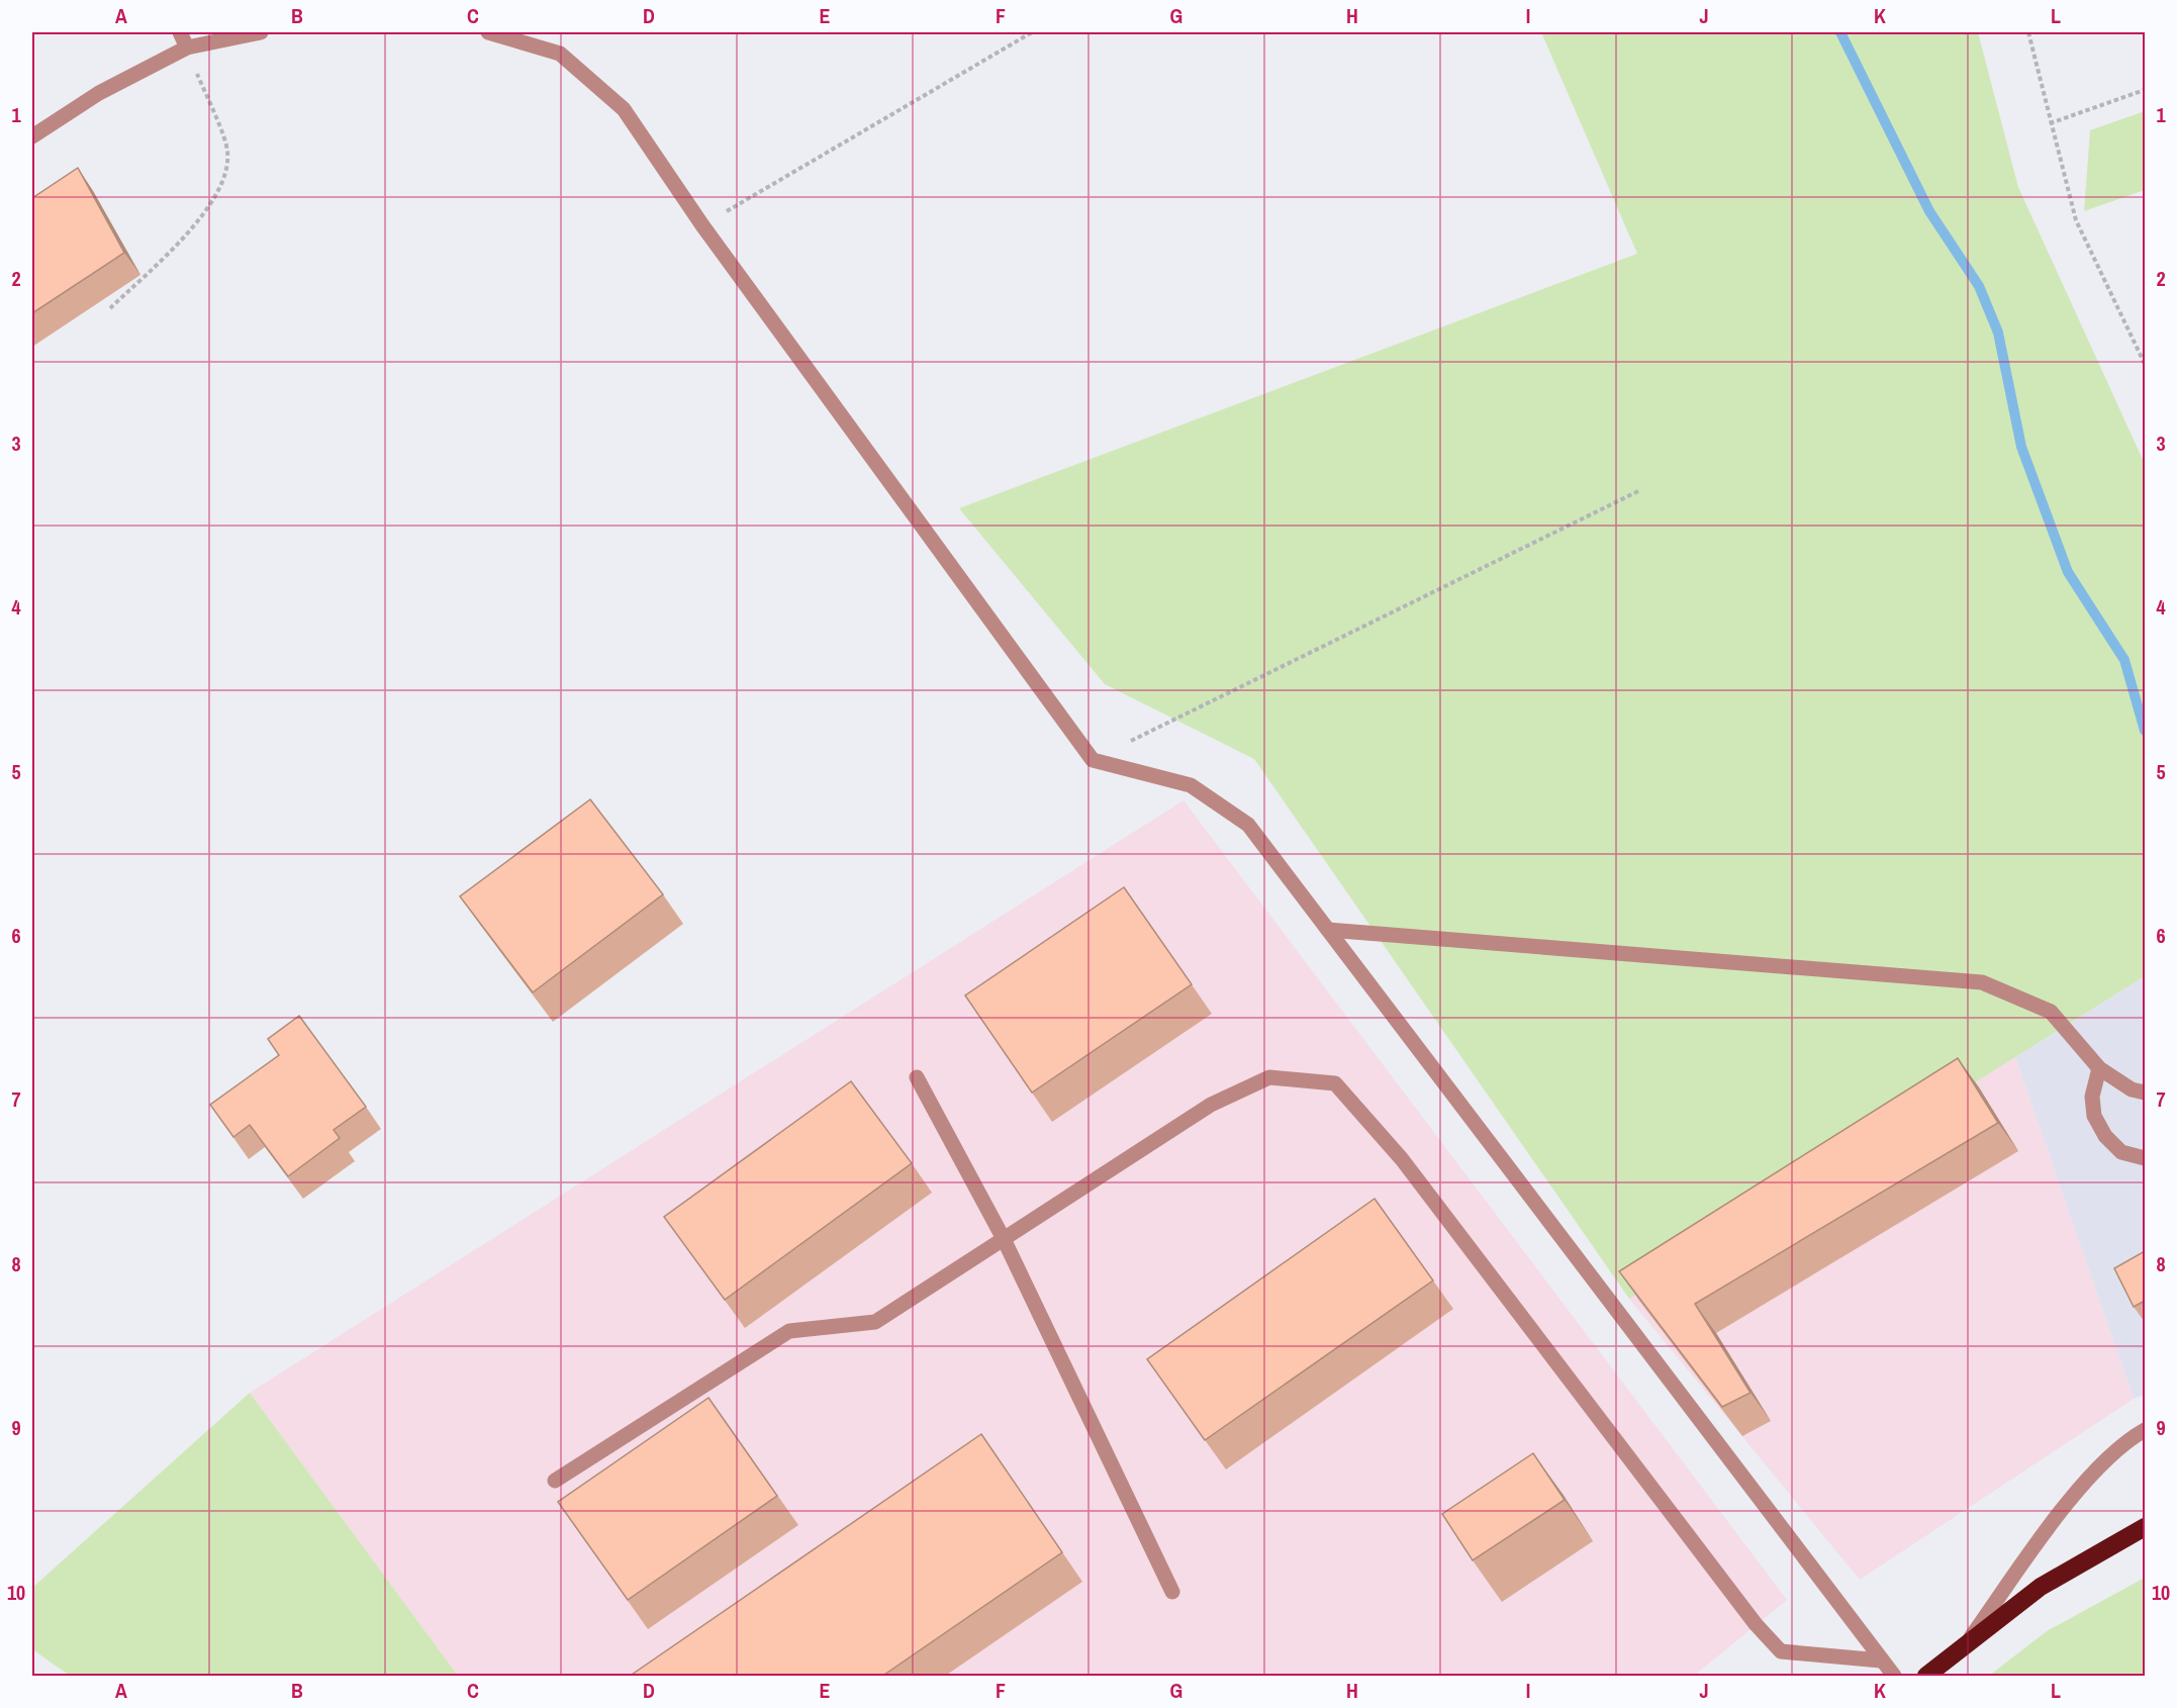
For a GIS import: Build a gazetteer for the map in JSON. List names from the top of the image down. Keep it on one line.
{"grid":{"columns":["A","B","C","D","E","F","G","H","I","J","K","L"],"rows":["1","2","3","4","5","6","7","8","9","10"]}}
